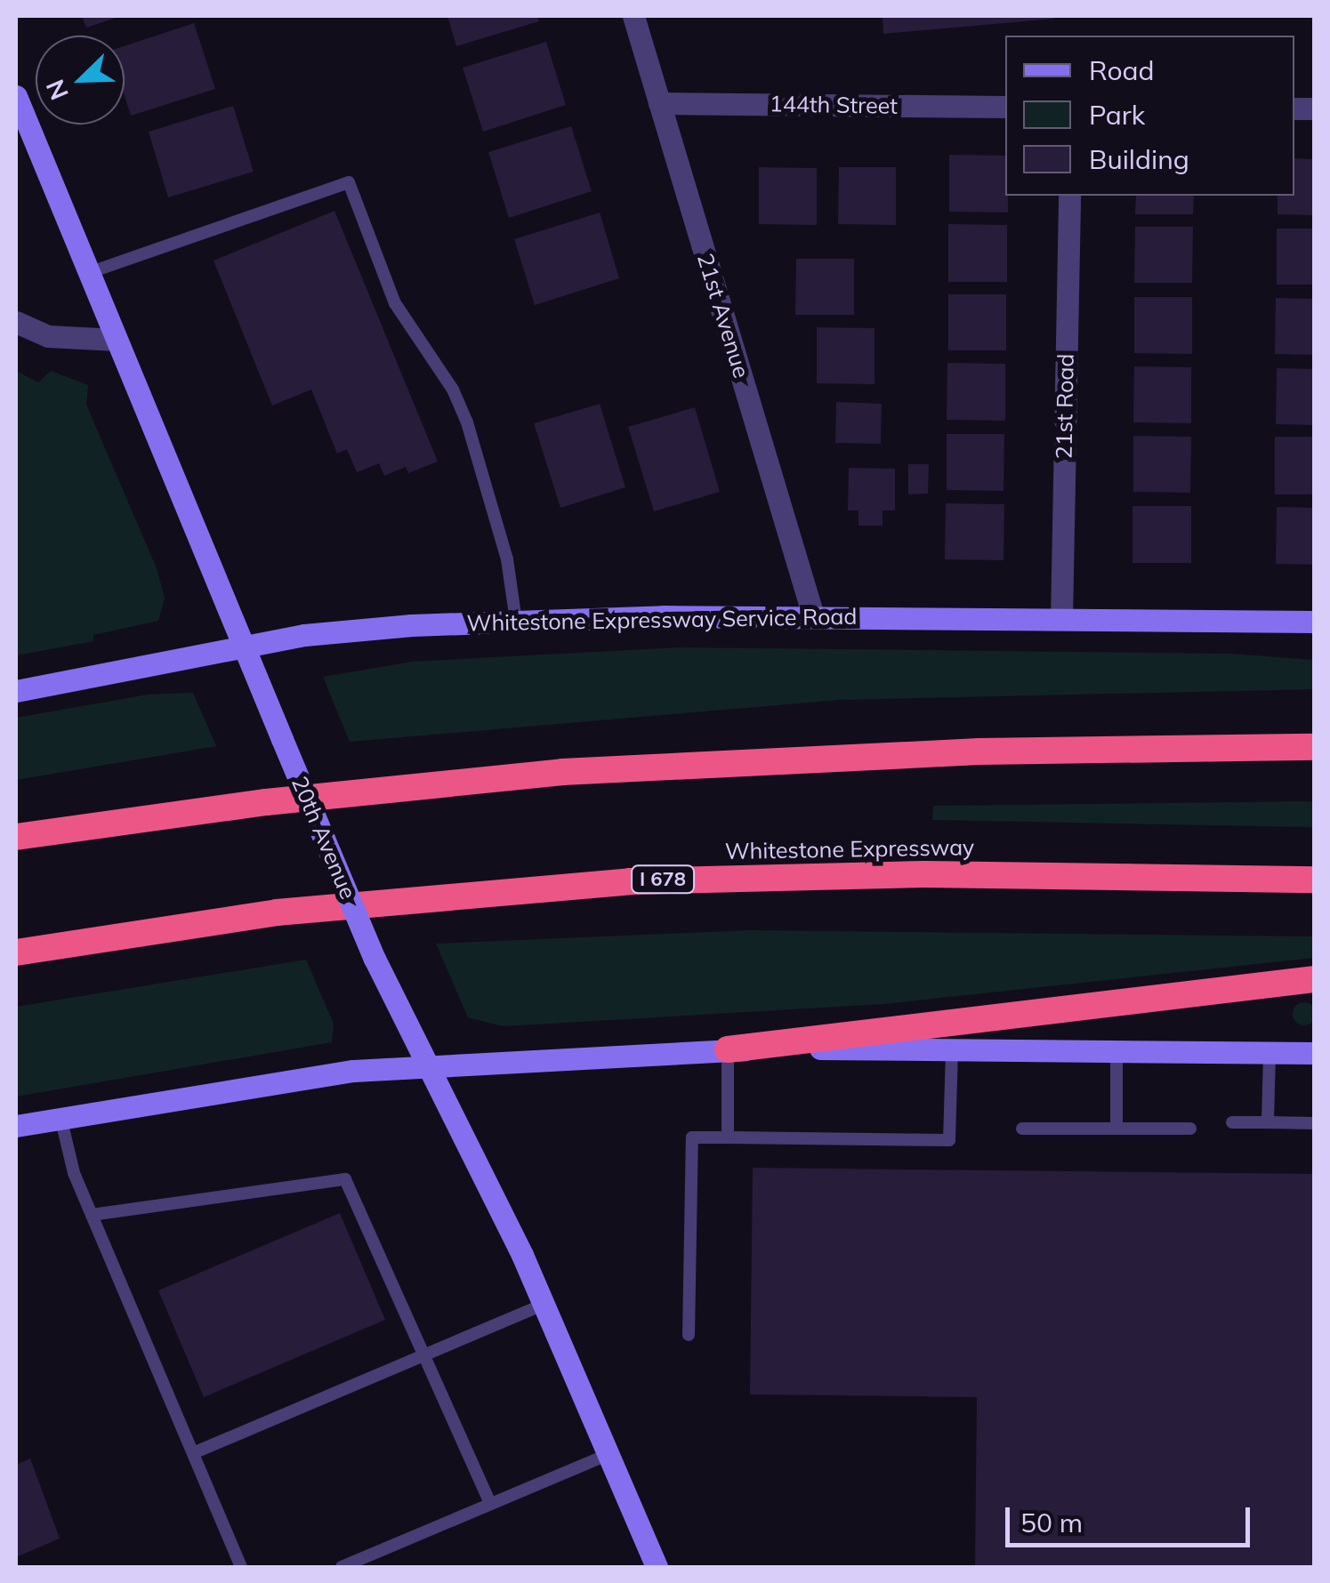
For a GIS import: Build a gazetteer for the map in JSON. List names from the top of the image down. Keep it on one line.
{"streets":{"highway":["Whitestone Expressway","I 678"],"main road":["Whitestone Expressway Service Road","20th Avenue"],"street":["144th Street","21st Avenue","21st Road"]},"crossings":[["144th Street","21st Avenue"],["21st Avenue","Whitestone Expressway Service Road"],["21st Road","Whitestone Expressway Service Road"],["Whitestone Expressway Service Road","20th Avenue"]],"legend":["Road","Park","Building"],"scale_bar":"50 m","north":"bottom left"}
